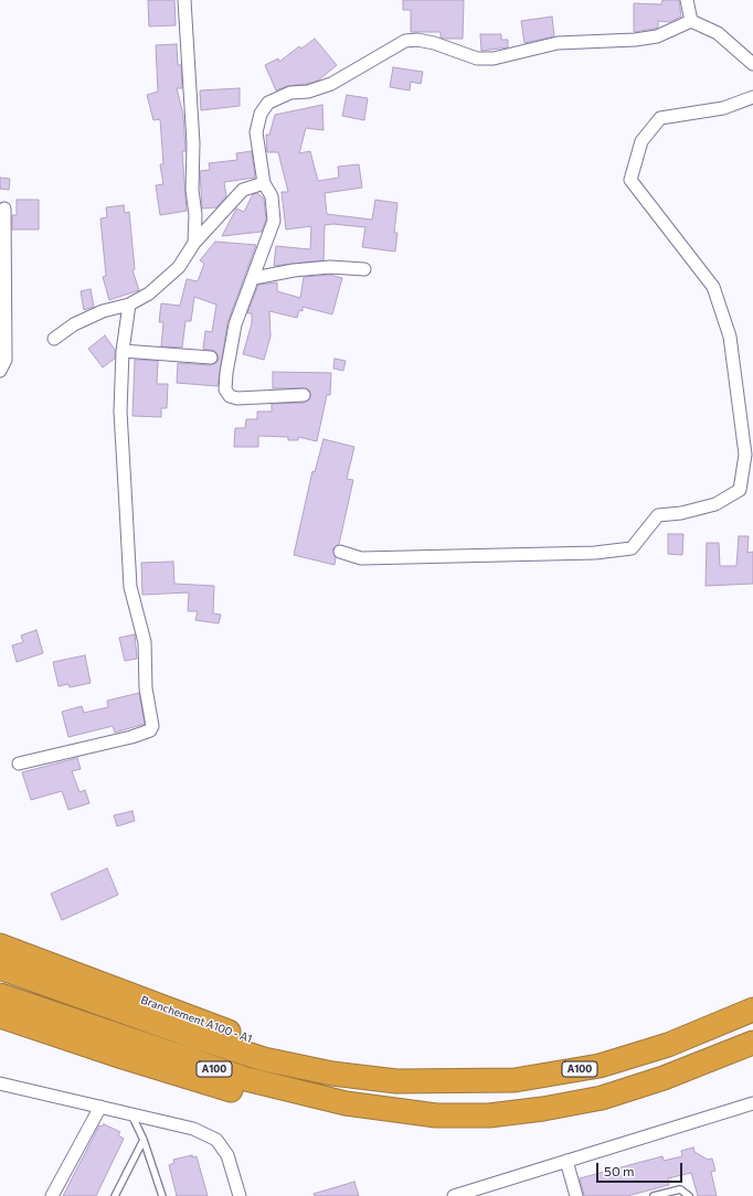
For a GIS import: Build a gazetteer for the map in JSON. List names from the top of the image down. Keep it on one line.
{"streets":{"highway":["Branchement A100 - A1","A100"]},"crossings":[["Branchement A100 - A1","A100"]],"scale_bar":"50 m"}
